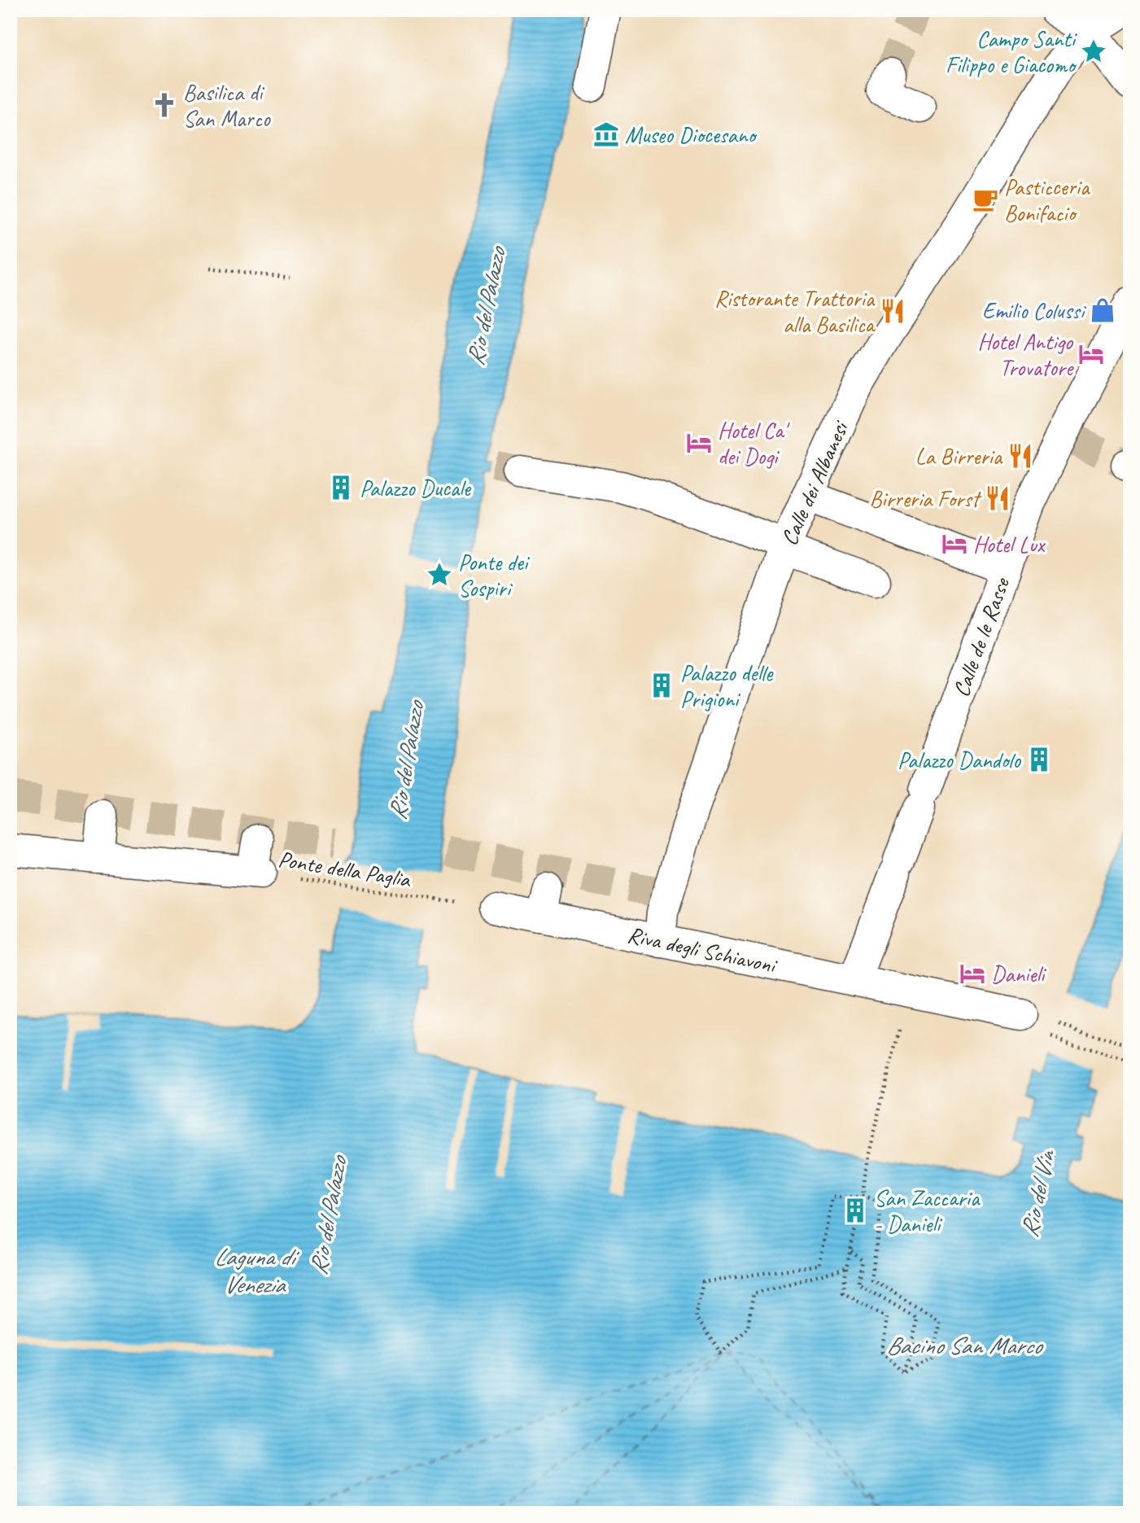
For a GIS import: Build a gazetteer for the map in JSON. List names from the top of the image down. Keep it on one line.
{"streets":{"street":["Calle dei Albanesi","Calle de le Rasse","Riva degli Schiavoni"],"path":["Ponte della Paglia"]},"crossings":[["Calle dei Albanesi","Riva degli Schiavoni"],["Calle de le Rasse","Riva degli Schiavoni"]],"water":["Rio del Palazzo","Rio del Vin","Laguna di Venezia","Bacino San Marco"],"places":{"place":["Campo Santi Filippo e Giacomo","Ponte dei Sospiri"],"church":["Basilica di San Marco"],"museum":["Museo Diocesano"],"cafe":["Pasticceria Bonifacio"],"shop":["Emilio Colussi"],"restaurant":["Ristorante Trattoria alla Basilica","La Birreria","Birreria Forst"],"hotel":["Hotel Antigo Trovatore","Hotel Ca' dei Dogi","Hotel Lux","Danieli"],"building":["Palazzo Ducale","Palazzo delle Prigioni","Palazzo Dandolo","San Zaccaria - Danieli"]}}
